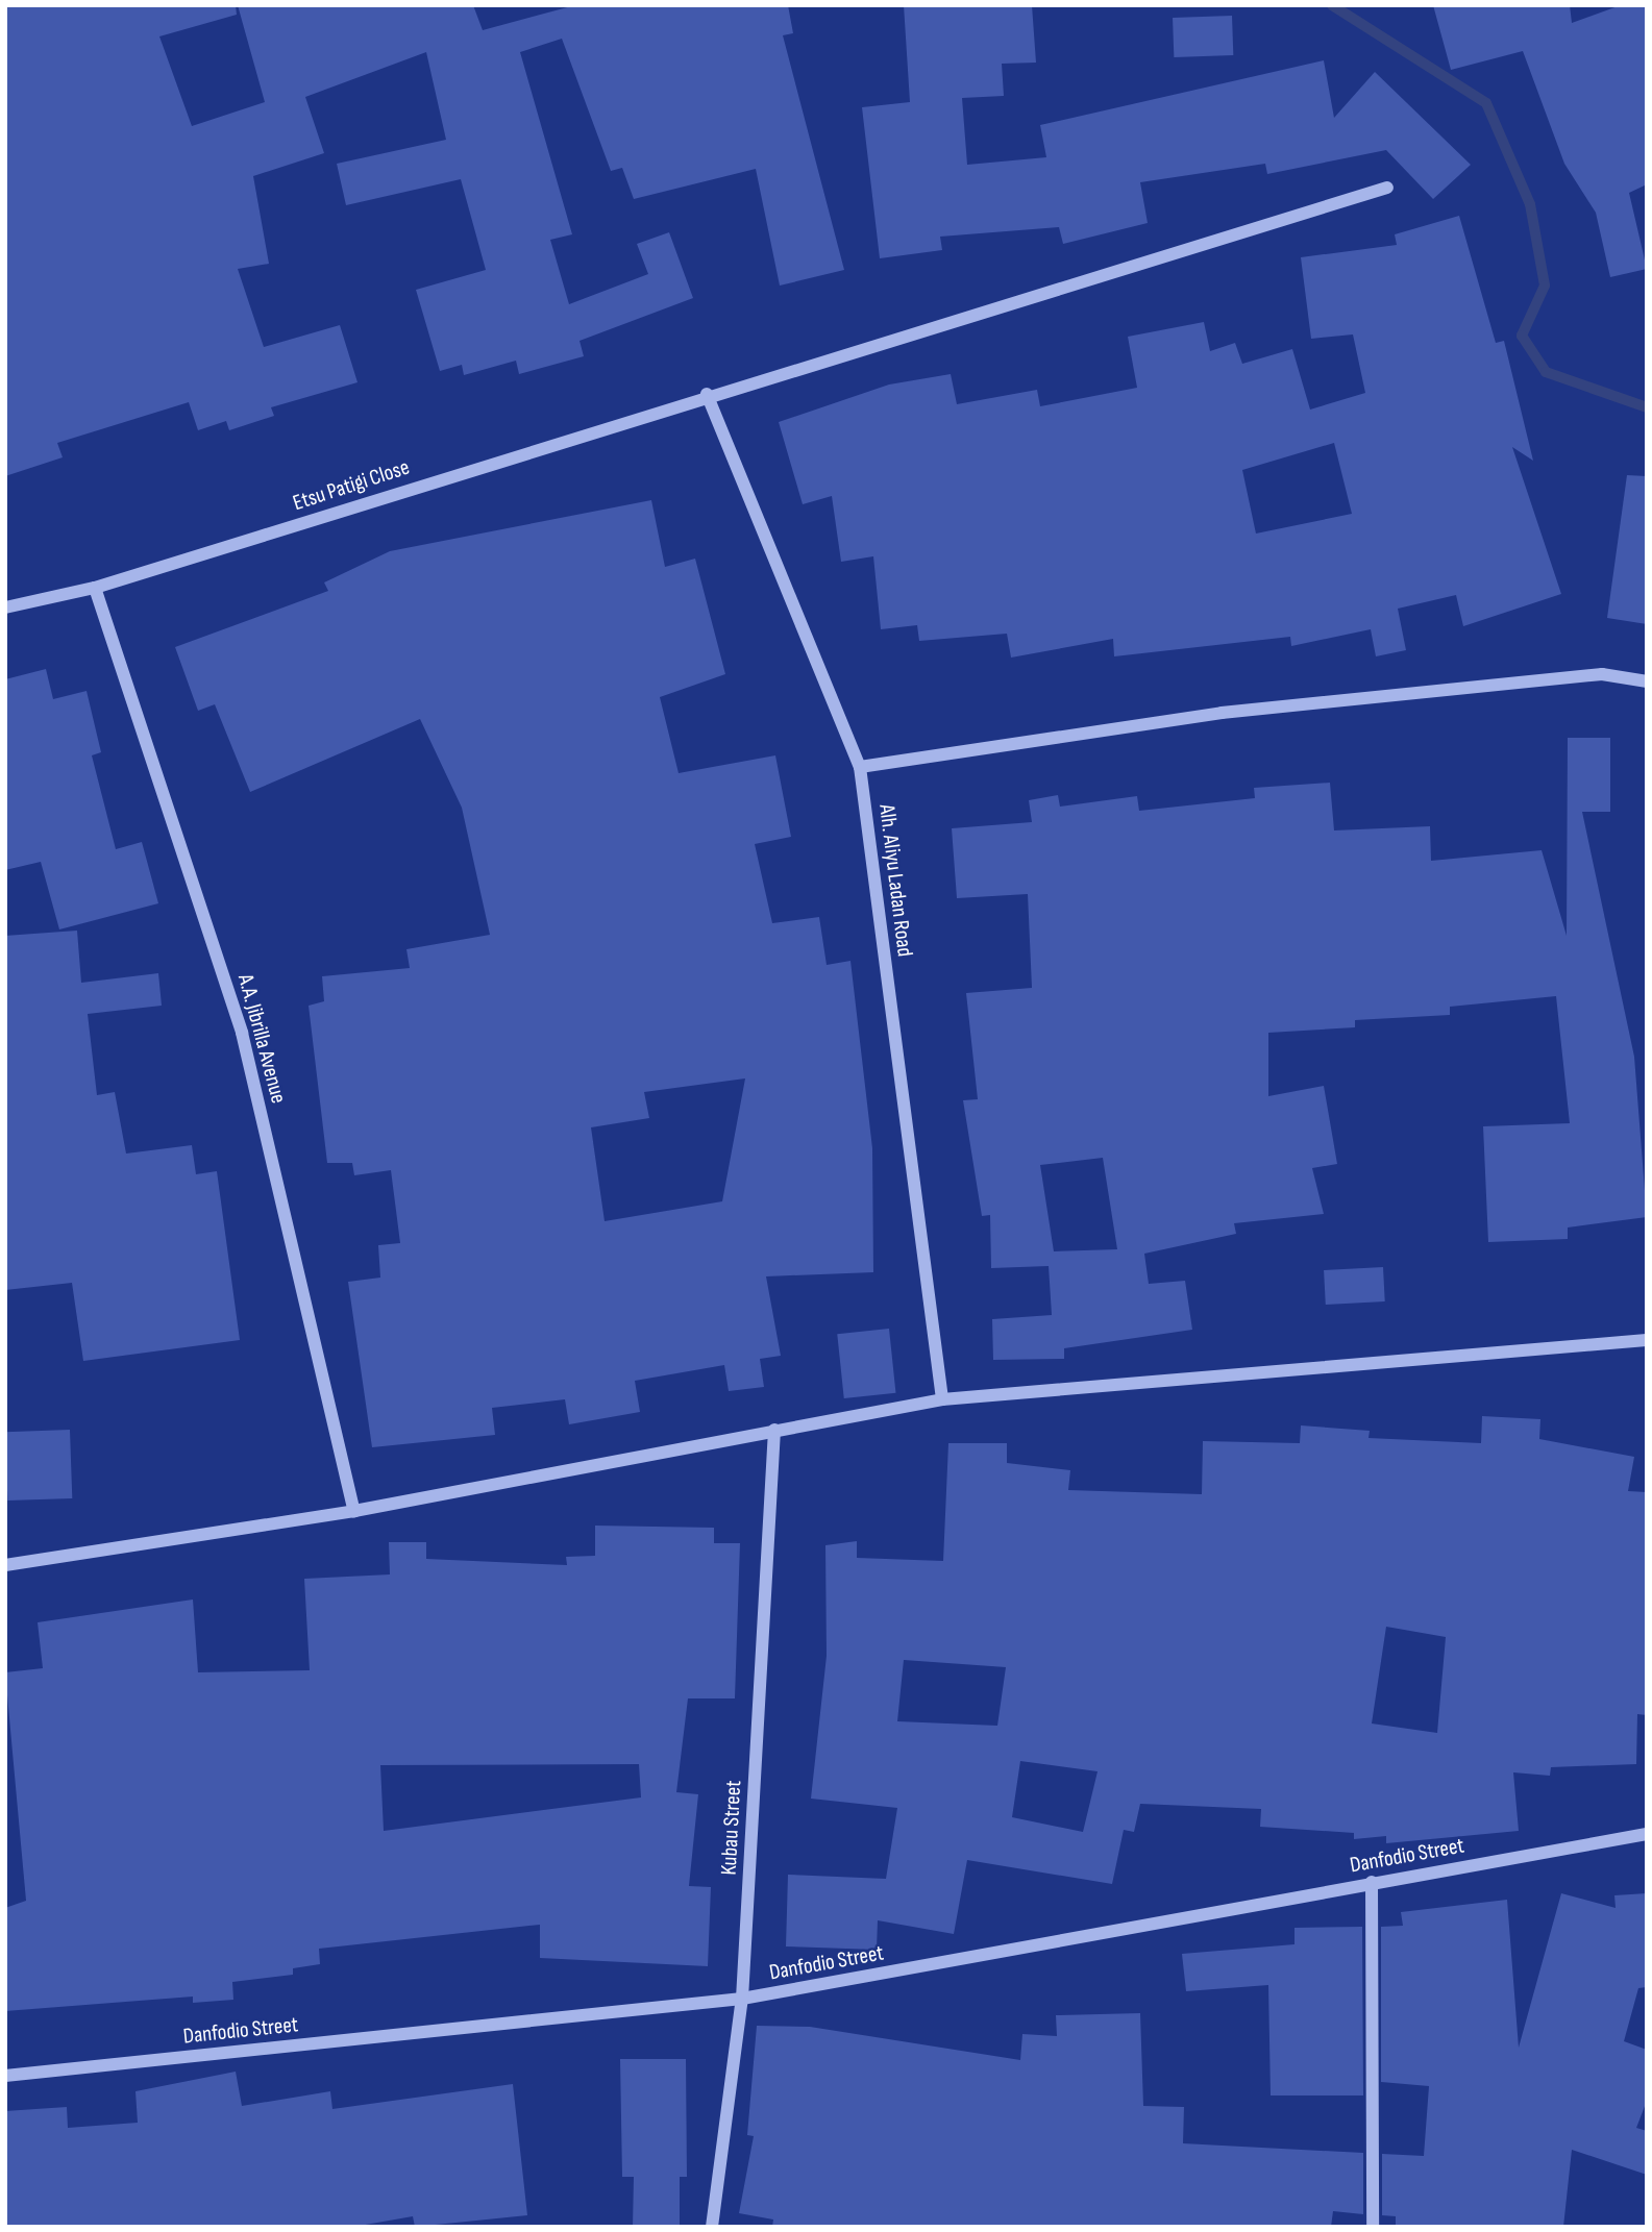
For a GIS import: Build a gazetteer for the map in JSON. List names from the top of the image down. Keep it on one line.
{"streets":{"street":["Etsu Patigi Close","Alh. Aliyu Ladan Road","A.A. Jibrilla Avenue","Kubau Street","Danfodio Street"]},"crossings":[["Etsu Patigi Close","Alh. Aliyu Ladan Road"],["Etsu Patigi Close","A.A. Jibrilla Avenue"],["Kubau Street","Danfodio Street"]]}
